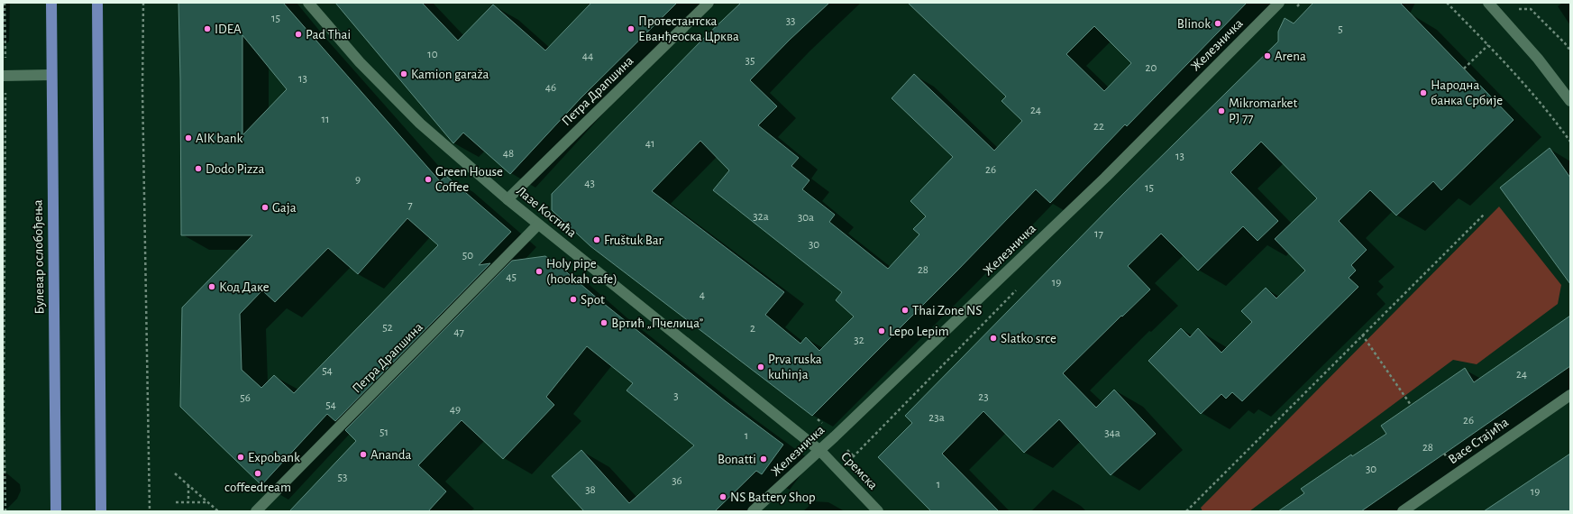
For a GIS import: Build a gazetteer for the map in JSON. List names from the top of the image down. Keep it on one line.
{"streets":{"main road":["Булевар ослобођења"],"street":["Железничка","Петра Драпшина","Лазе Костића","Васе Стајића","Сремска"]},"crossings":[["Железничка","Лазе Костића"],["Железничка","Сремска"],["Петра Драпшина","Лазе Костића"],["Лазе Костића","Сремска"]],"places":["Blinok","IDEA","Протестантска Еванђеоска Црква","Pad Thai","Arena","Kamion garaža","Народна банка Србије","Mikromarket PJ 77","AIK bank","Dodo Pizza","Green House Coffee","Gaja","Fruštuk Bar","Holy pipe (hookah cafe)","Код Даке","Spot","Thai Zone NS","Вртић „Пчелица”","Lepo Lepim","Slatko srce","Prva ruska kuhinja","Ananda","Expobank","Bonatti","coffeedream","NS Battery Shop"],"house_numbers":["15","33","5","10","44","35","20","13","46","24","11","22","41","48","13","26","9","43","15","7","32a","30a","17","30","50","28","45","19","4","52","2","47","32","54","24","3","23","56","54","49","23a","26","51","34a","1","28","30","53","36","1","38","19"]}
